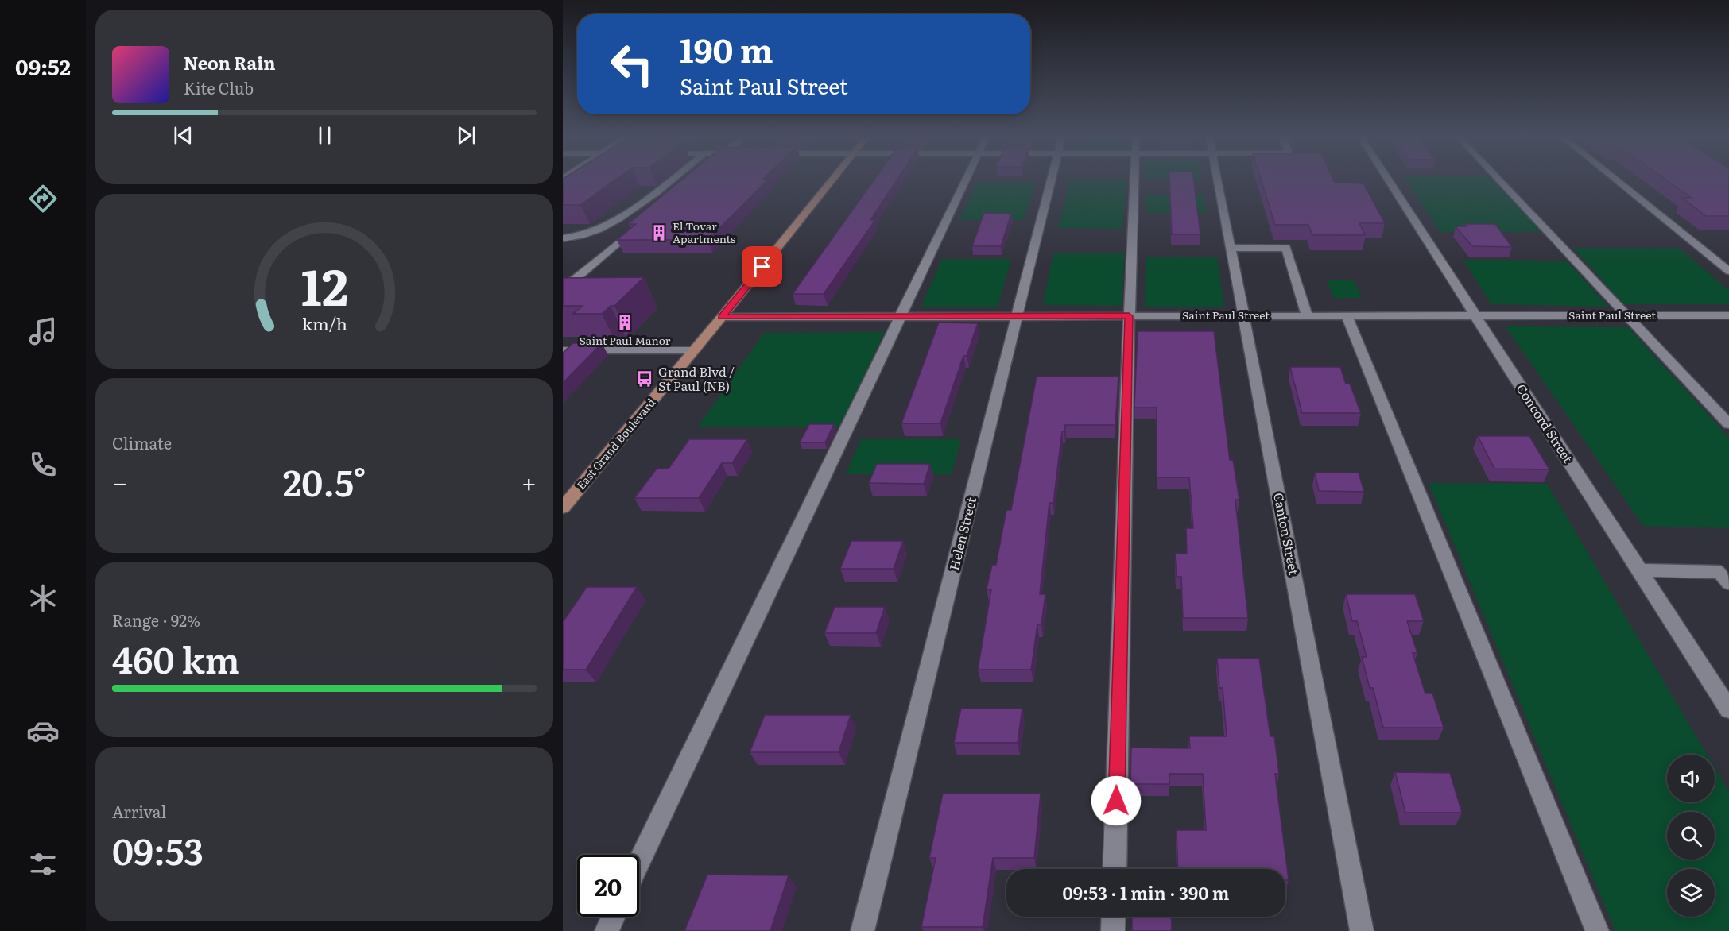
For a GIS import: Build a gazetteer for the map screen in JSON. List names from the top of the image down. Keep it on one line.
{"streets":{"main road":["East Grand Boulevard"],"street":["Saint Paul Street","Concord Street","Helen Street","Canton Street"]},"crossings":[["Saint Paul Street","Concord Street"],["Saint Paul Street","East Grand Boulevard"],["Saint Paul Street","Helen Street"],["Saint Paul Street","Canton Street"]],"places":{"building":["El Tovar Apartments","Saint Paul Manor"],"bus stop":["Grand Blvd / St Paul (NB)"]},"page":{"tabs":"09:52","turn":["190 m","Saint Paul Street"],"song":["Neon Rain","Kite Club"],"tile":["Climate",["Range · 92%","460 km"],["Arrival","09:53"]],"heat":["−","20.5°","+"],"limit":"20","trip":"09:53 · 1 min · 390 m","gauge":["12","km/h"]}}
